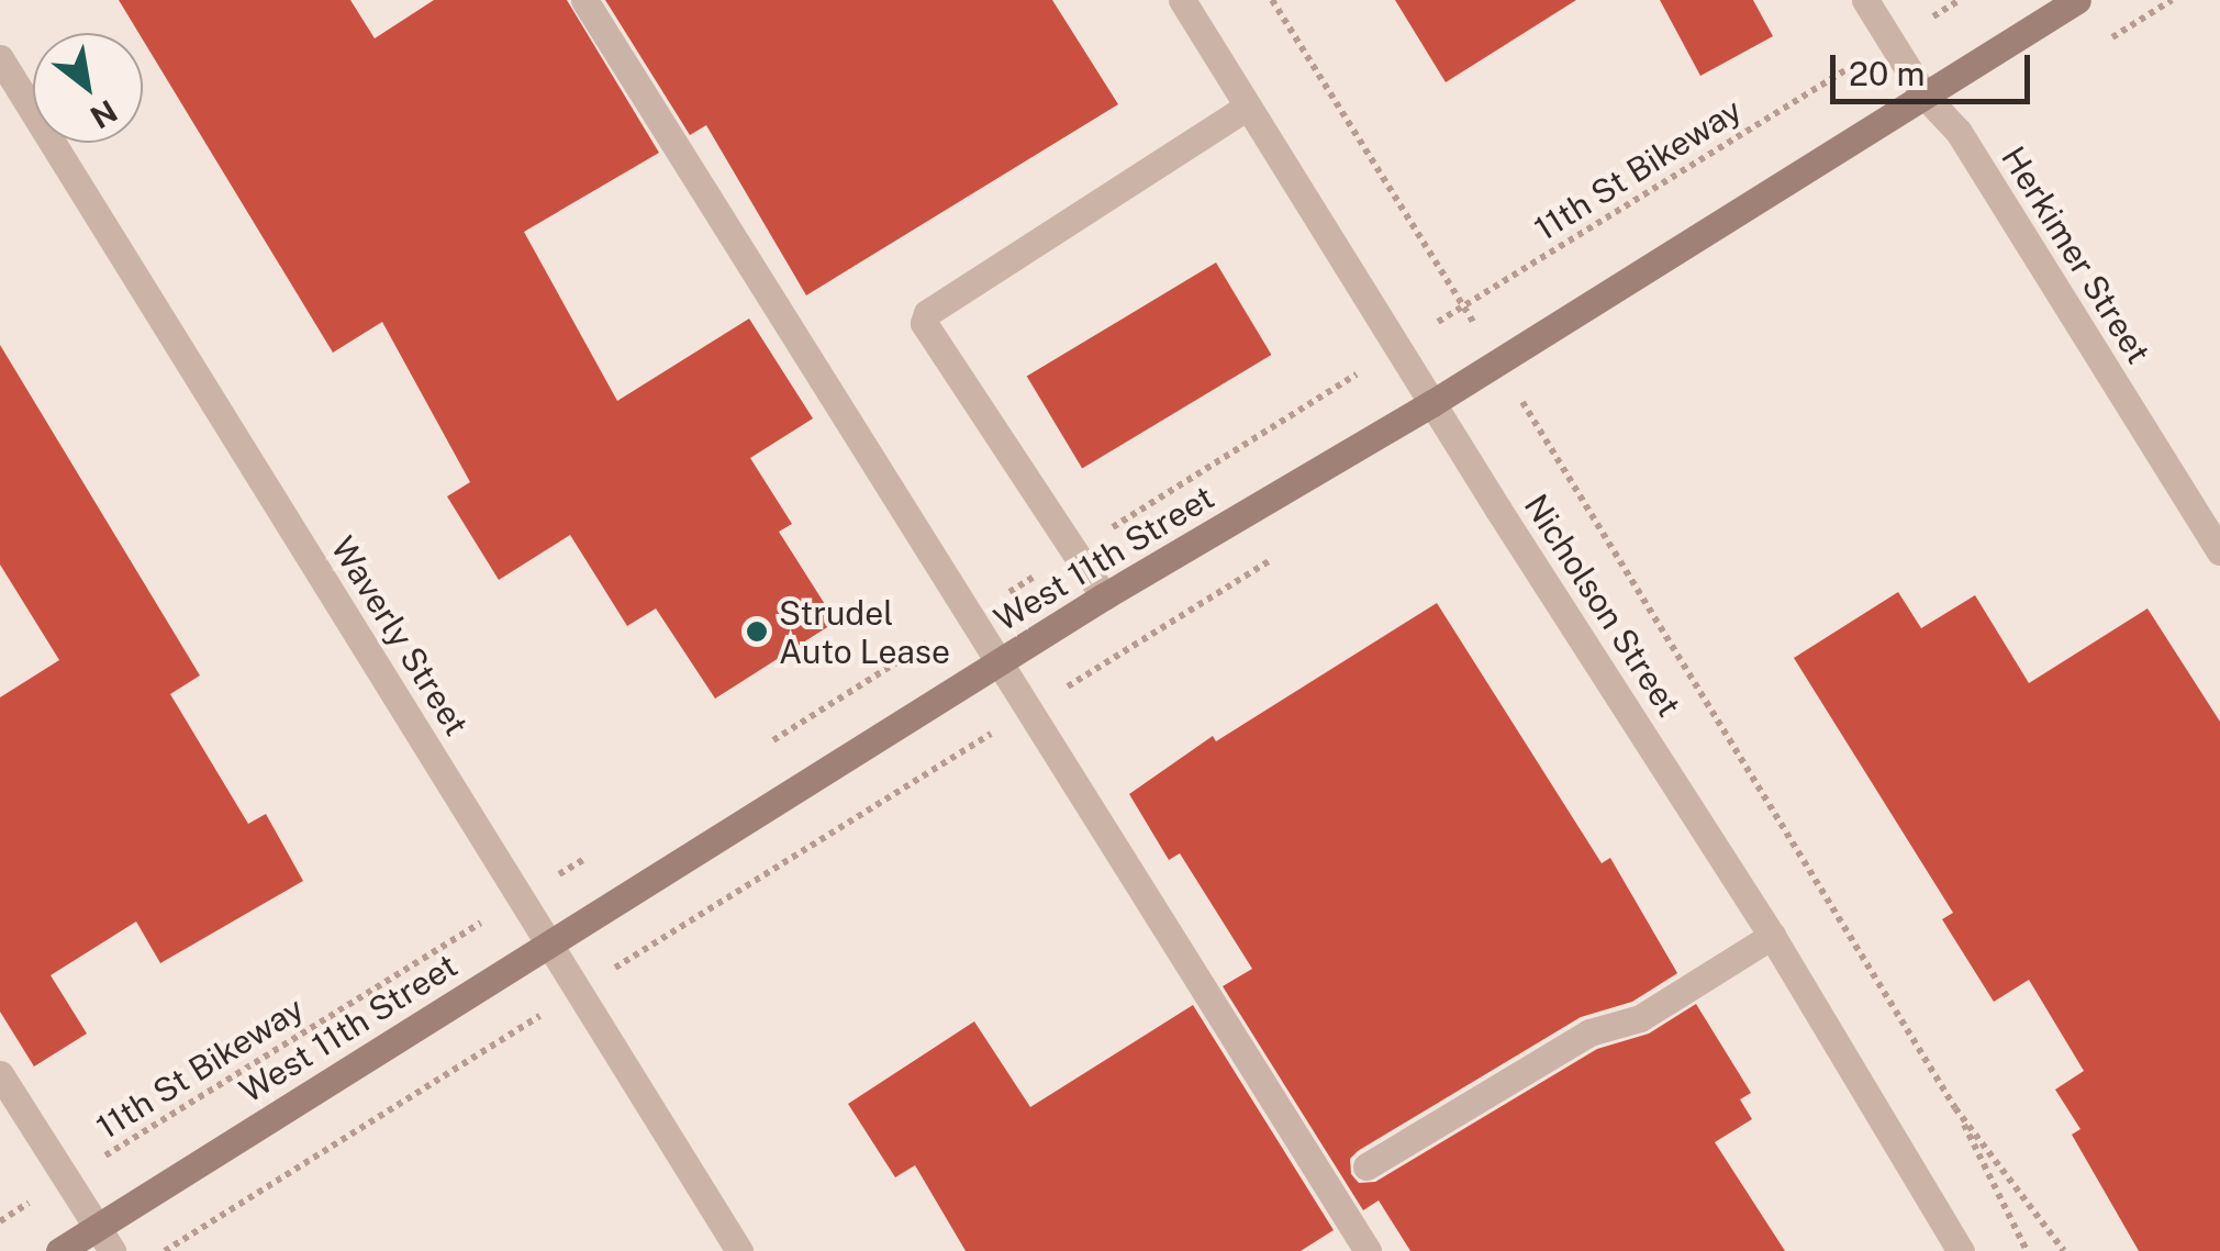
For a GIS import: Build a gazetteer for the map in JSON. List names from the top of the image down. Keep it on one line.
{"streets":{"main road":["West 11th Street"],"street":["Herkimer Street","Nicholson Street","Waverly Street"],"path":["11th St Bikeway"]},"crossings":[["Herkimer Street","West 11th Street"],["West 11th Street","Nicholson Street"],["West 11th Street","Waverly Street"]],"places":["Strudel Auto Lease"],"scale_bar":"20 m","north":"bottom right"}
